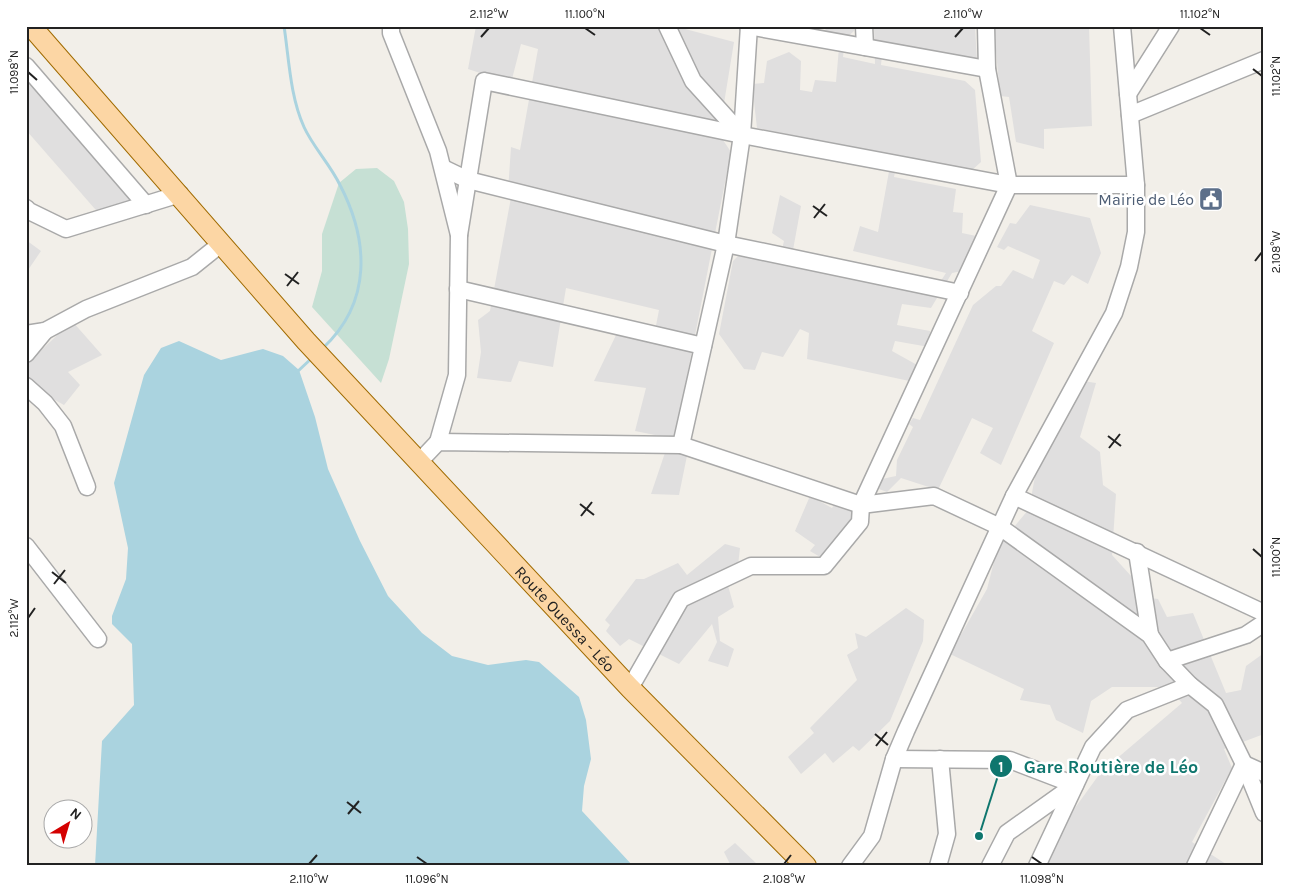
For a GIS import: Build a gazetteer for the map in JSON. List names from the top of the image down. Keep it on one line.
{"streets":{"main road":["Route Ouessa - Léo"]},"places":{"public building":["Mairie de Léo"],"other":["Gare Routière de Léo"]},"north":"top right","coordinates":["2.112°W","11.100°N","2.110°W","11.102°N","11.098°N","2.108°W","11.096°N"]}
